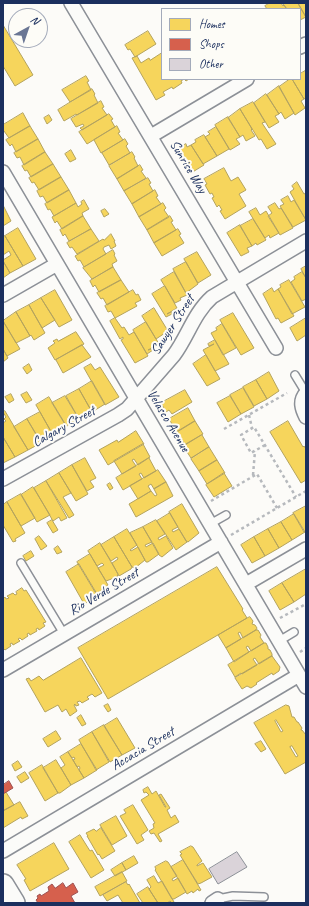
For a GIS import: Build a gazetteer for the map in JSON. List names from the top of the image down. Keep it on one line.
{"streets":{"street":["Sunrise Way","Sawyer Street","Velasco Avenue","Calgary Street","Rio Verde Street","Accacia Street"]},"crossings":[["Sunrise Way","Sawyer Street"],["Sawyer Street","Velasco Avenue"],["Sawyer Street","Calgary Street"],["Velasco Avenue","Calgary Street"],["Velasco Avenue","Rio Verde Street"],["Velasco Avenue","Accacia Street"]],"legend":["Homes","Shops","Other"],"north":"top right"}
